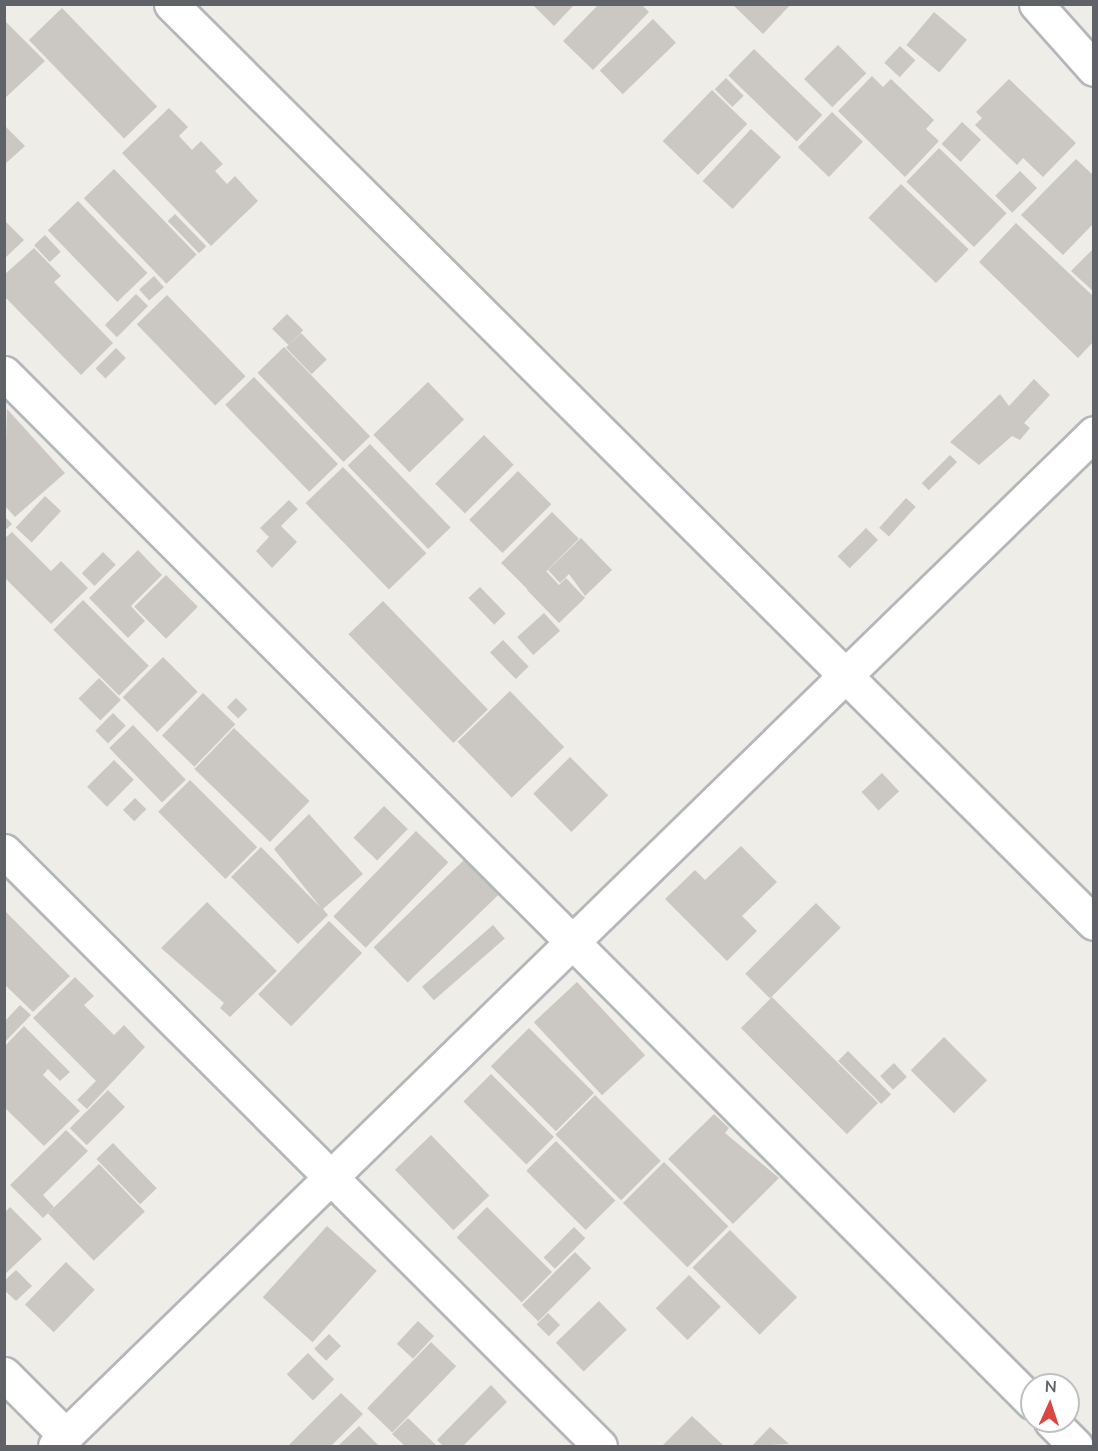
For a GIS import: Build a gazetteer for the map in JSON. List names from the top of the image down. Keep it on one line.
{"north":"top"}
